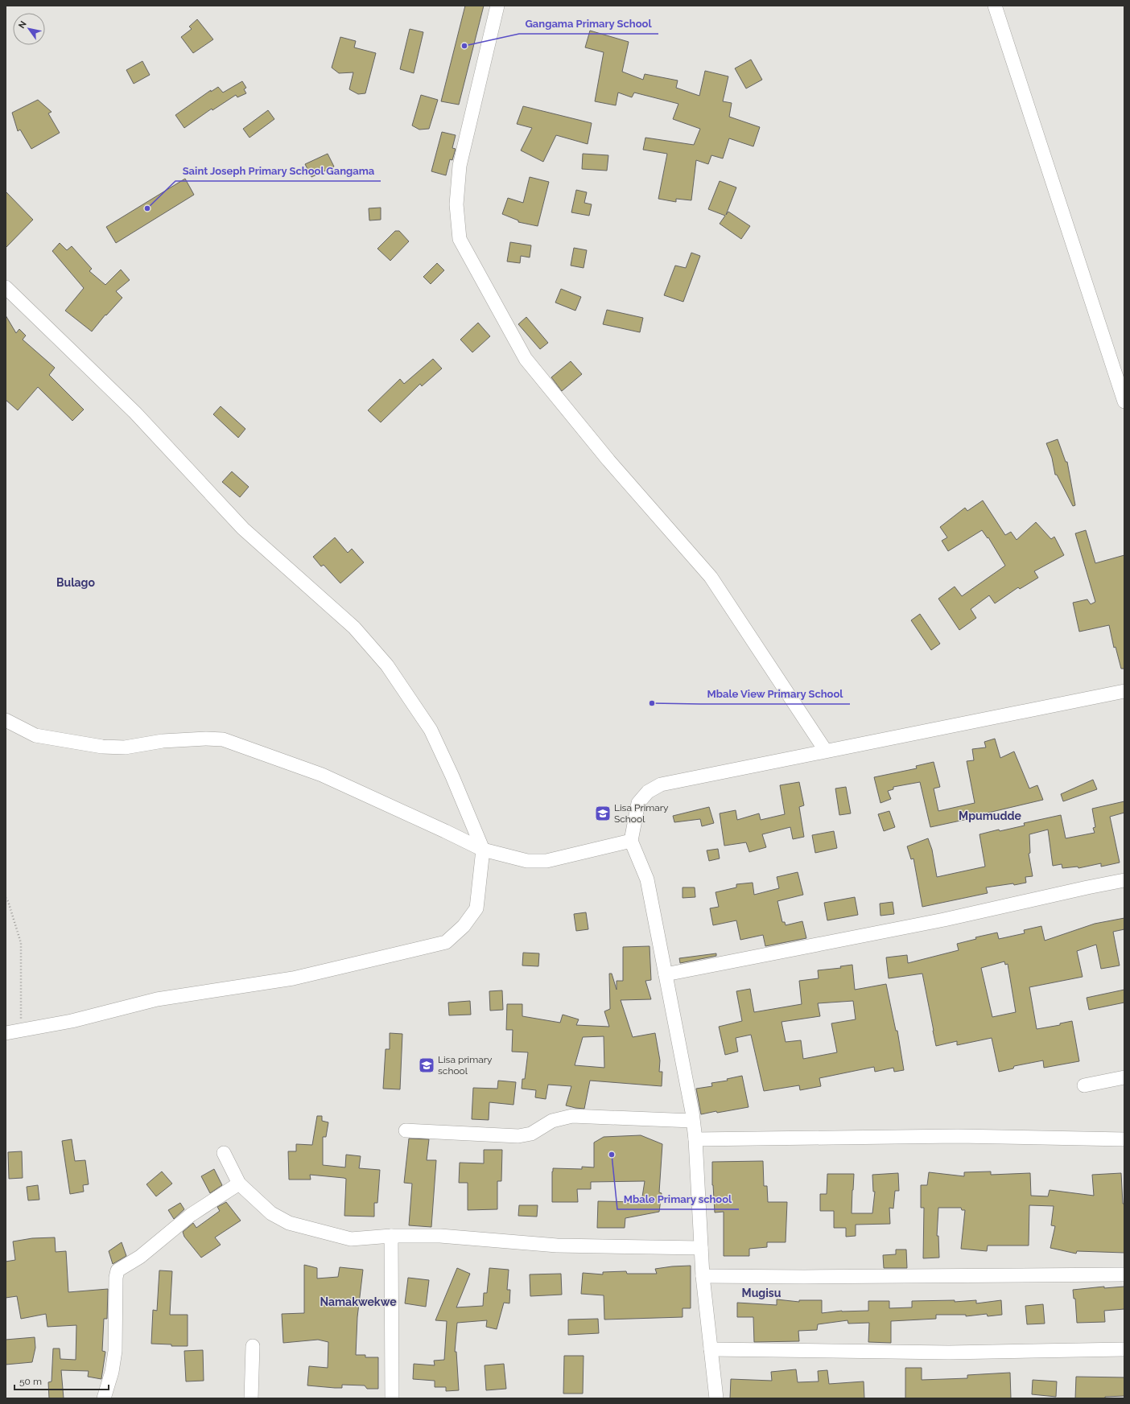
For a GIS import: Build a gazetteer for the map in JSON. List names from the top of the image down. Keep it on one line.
{"districts":["Bulago","Mpumudde","Mugisu","Namakwekwe"],"places":{"other":["Gangama Primary School","Saint Joseph Primary School Gangama","Mbale View Primary School","Mbale Primary school"],"school or university":["Lisa Primary School","Lisa primary school"]},"scale_bar":"50 m","north":"top left"}
